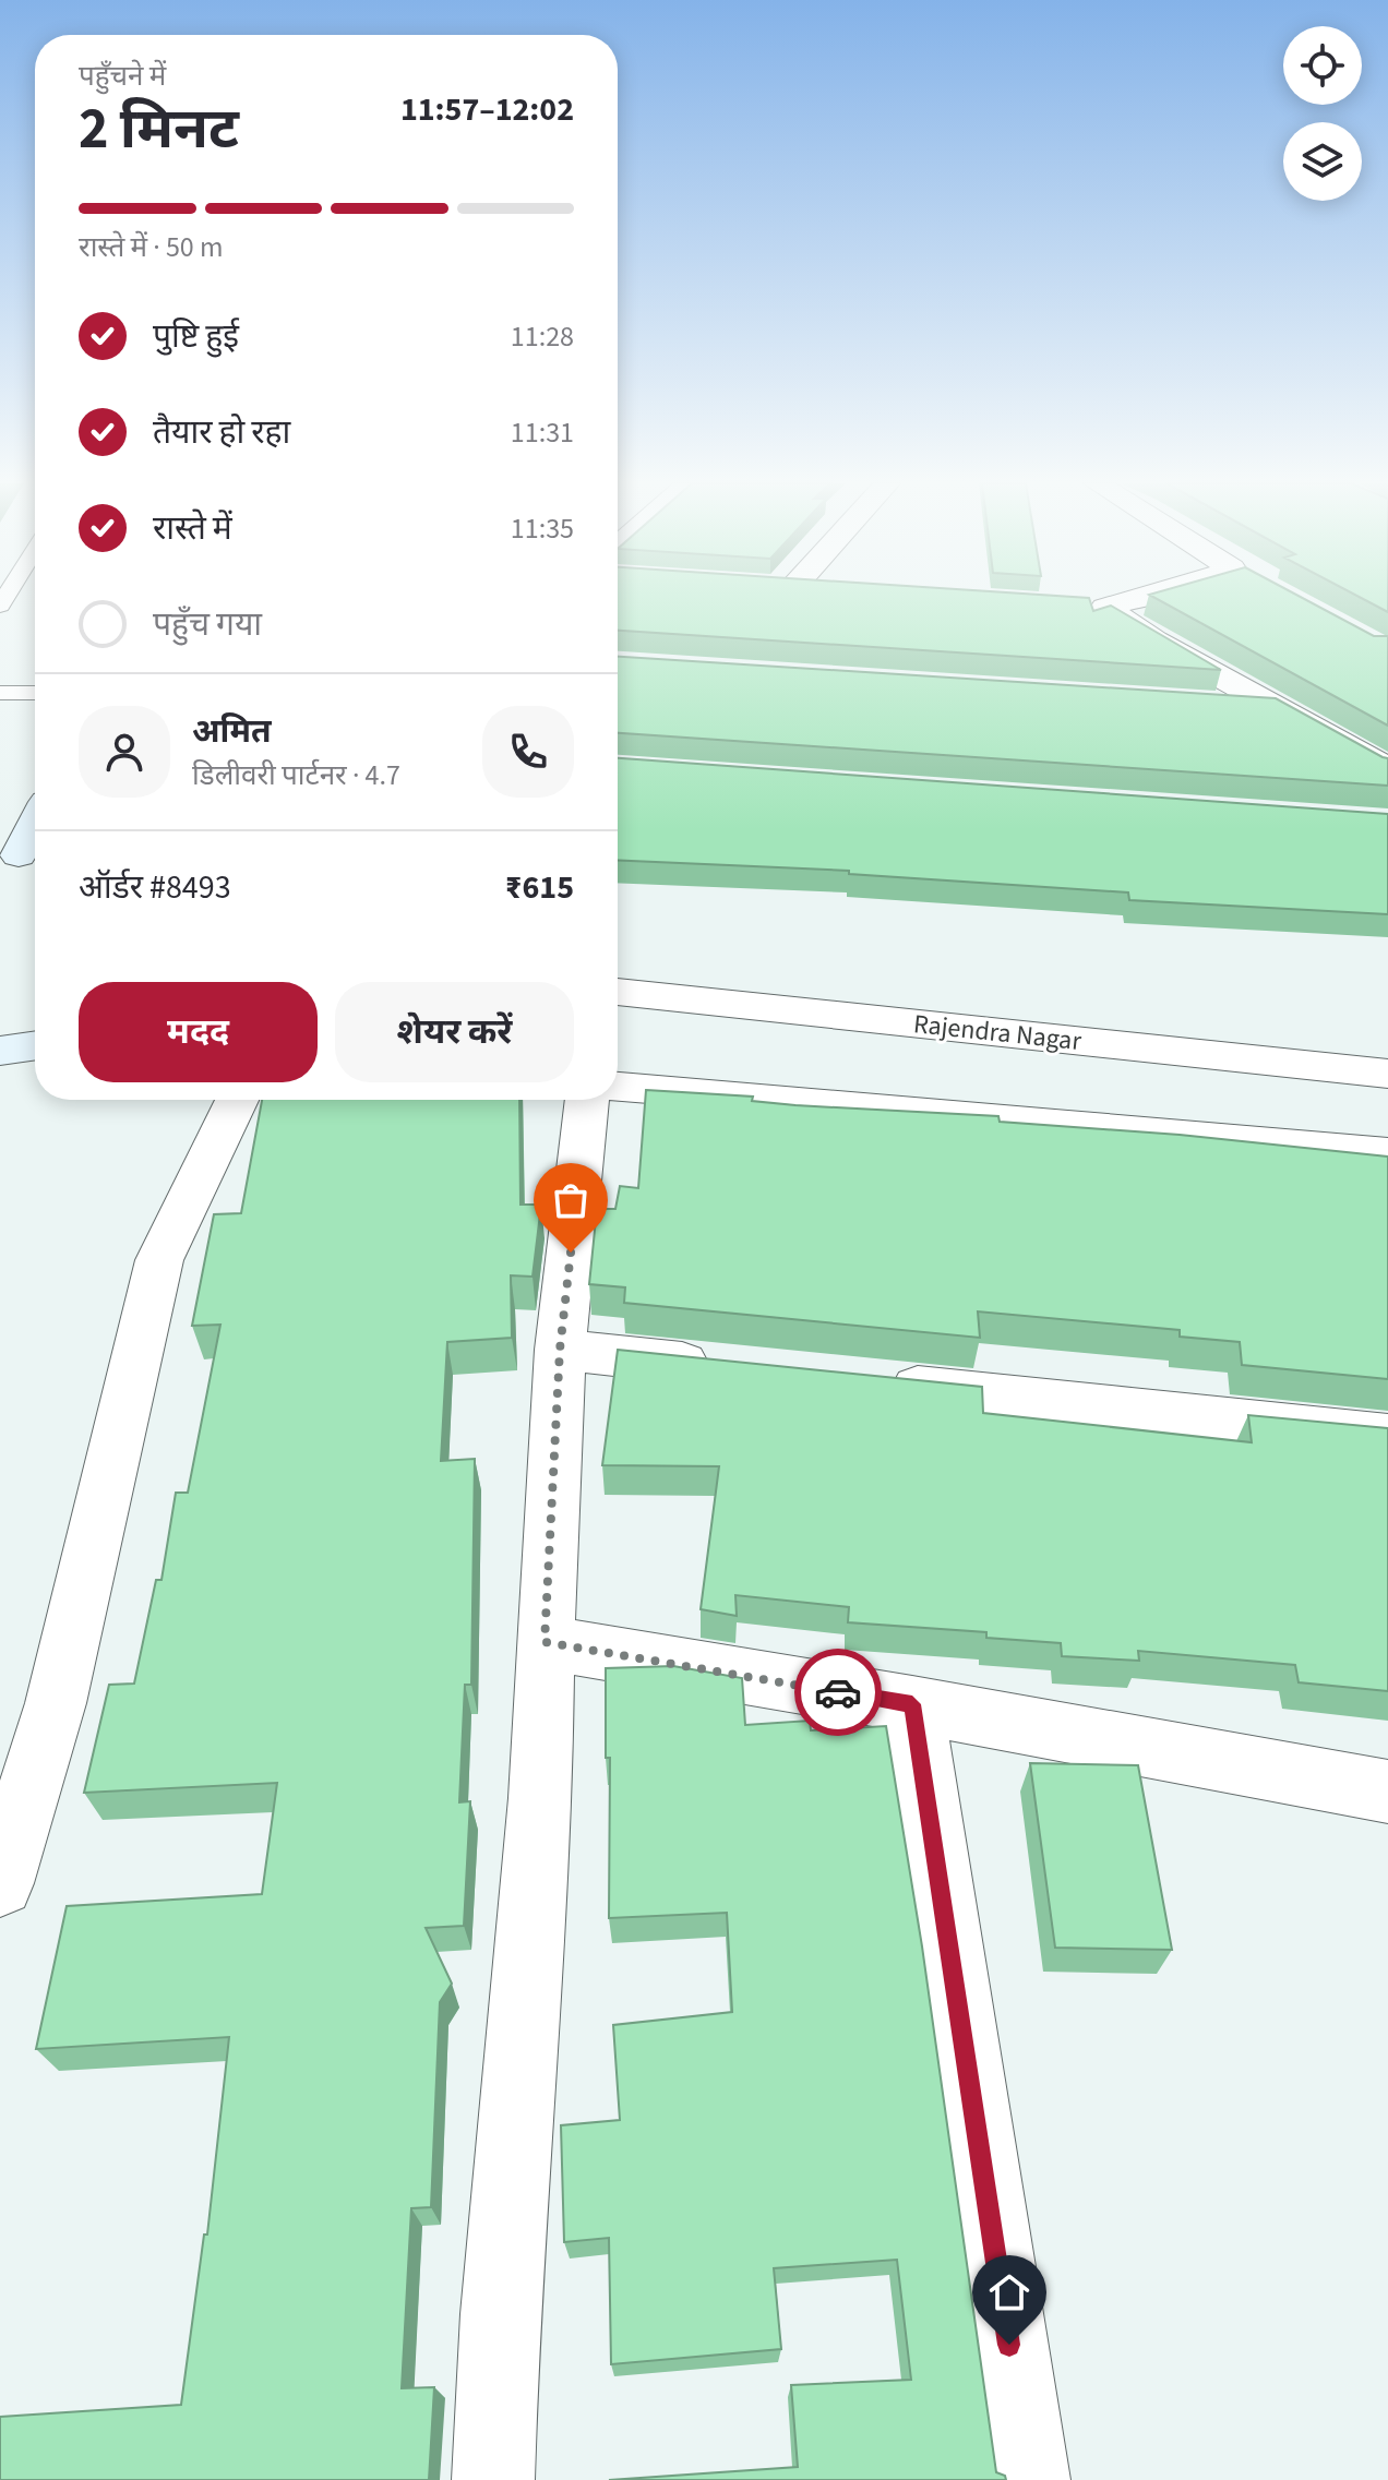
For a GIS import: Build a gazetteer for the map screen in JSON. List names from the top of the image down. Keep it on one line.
{"streets":{"street":["Rajendra Nagar"]},"page":{"heading":["2 मिनट","पहुँचने में","11:57–12:02"],"panel":["अमित","डिलीवरी पार्टनर · 4.7","ऑर्डर #8493","₹615"],"bar":"रास्ते में · 50 m","list":[["पुष्टि हुई","11:28"],["तैयार हो रहा","11:31"],["रास्ते में","11:35"],"पहुँच गया"],"buttons":["मदद","शेयर करें"]}}
